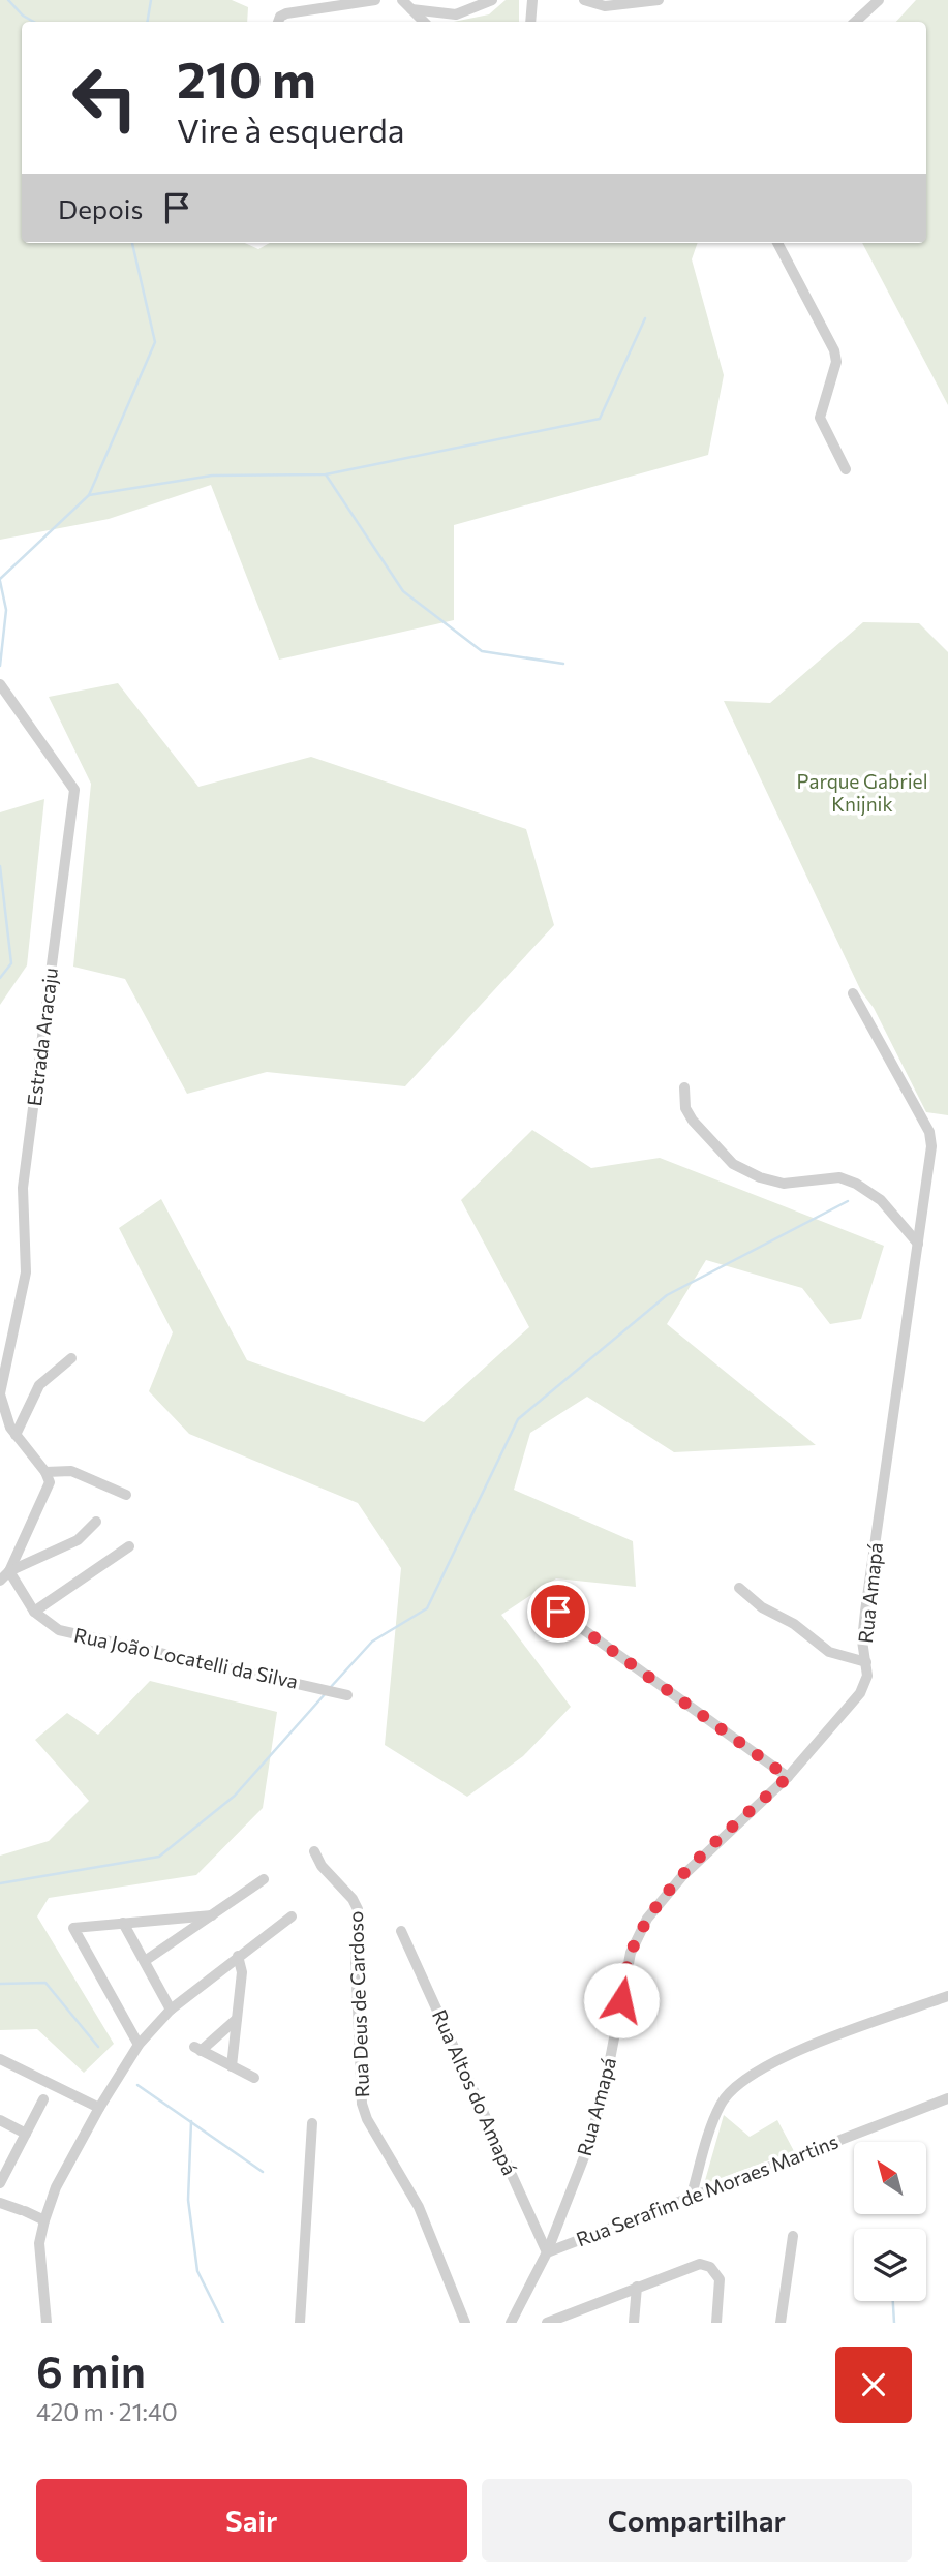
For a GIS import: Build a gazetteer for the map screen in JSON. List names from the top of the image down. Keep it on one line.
{"streets":{"street":["Estrada Aracaju","Rua Amapá","Rua João Locatelli da Silva","Rua Deus de Cardoso","Rua Altos do Amapá","Rua Serafim de Moraes Martins"]},"crossings":[["Rua Amapá","Rua Altos do Amapá"],["Rua Amapá","Rua Serafim de Moraes Martins"],["Rua Altos do Amapá","Rua Serafim de Moraes Martins"]],"parks":["Parque Gabriel Knijnik"],"north":"top left","page":{"turn":["210 m","Vire à esquerda"],"then":"Depois","heading":["6 min","420 m · 21:40"],"buttons":["Sair","Compartilhar"]}}
